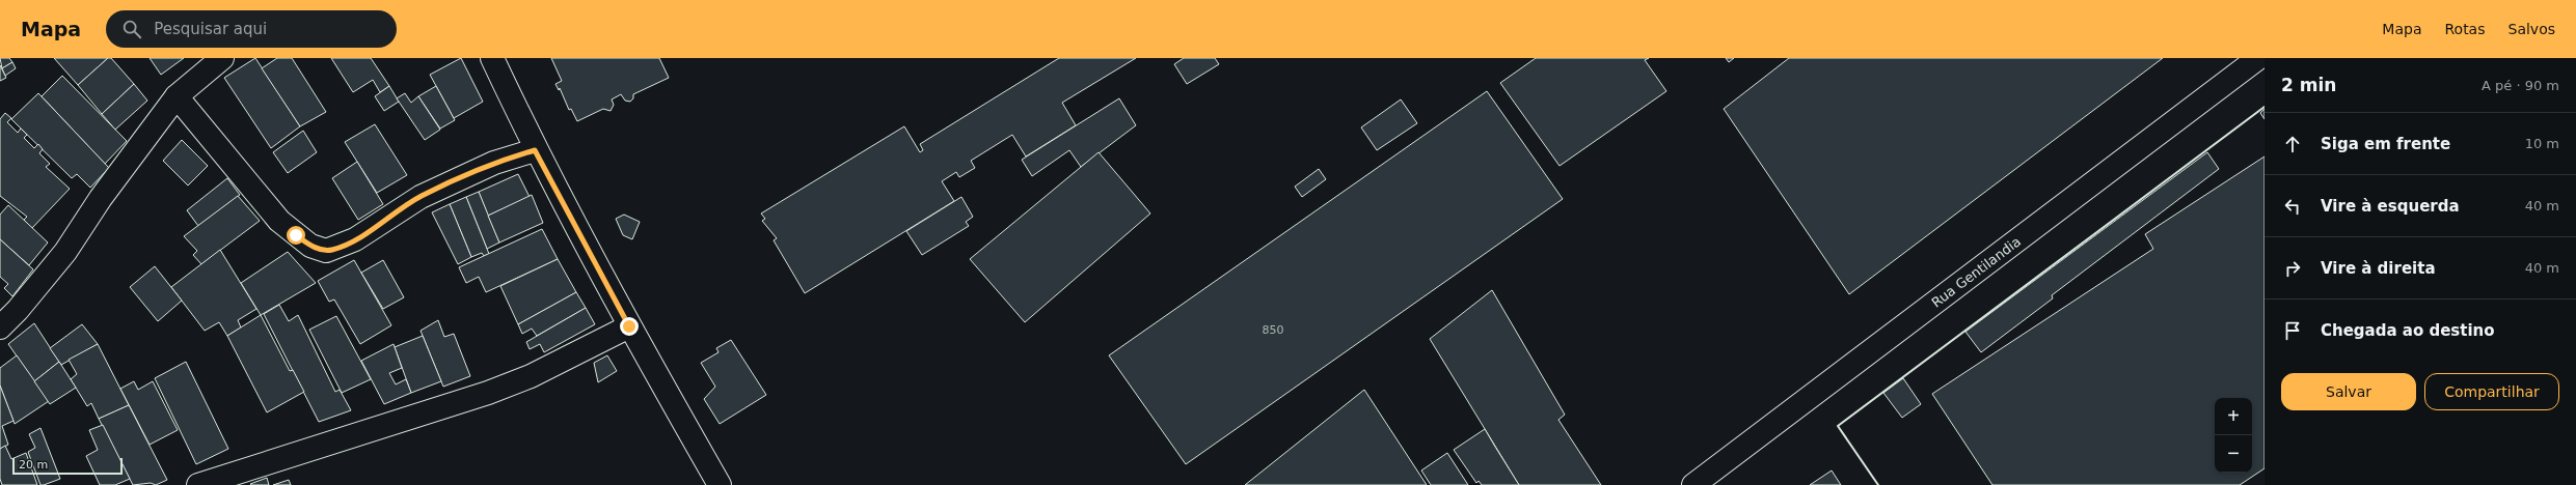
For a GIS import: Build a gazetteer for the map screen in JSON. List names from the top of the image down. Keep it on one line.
{"streets":{"street":["Rua Gentilandia"]},"house_numbers":["850"],"scale_bar":"20 m","page":{"header":"Mapa","search":"Pesquisar aqui","nav":["Mapa","Rotas","Salvos"],"heading":["2 min","A pé · 90 m"],"list":[["Siga em frente","10 m"],["Vire à esquerda","40 m"],["Vire à direita","40 m"],"Chegada ao destino"],"buttons":["Salvar","Compartilhar"],"map_buttons":["+","−"],"scale":"20 m"}}
